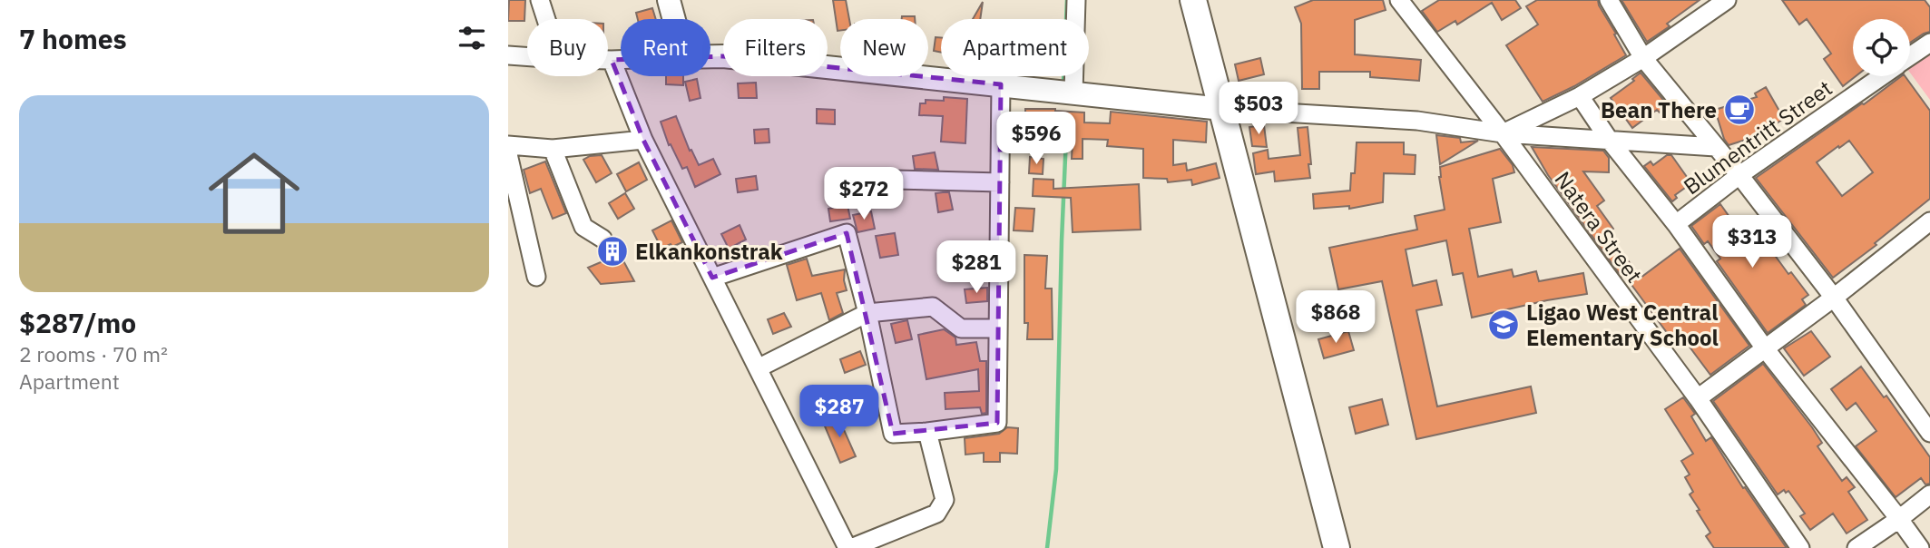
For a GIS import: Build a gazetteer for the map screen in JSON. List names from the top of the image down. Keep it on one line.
{"streets":{"street":["Blumentritt Street","Natera Street"]},"places":{"cafe":["Bean There"],"building":["Elkankonstrak"],"school or university":["Ligao West Central Elementary School"]},"page":{"heading":"7 homes","chip":["Buy","Rent","Filters","New","Apartment"],"list":[{"name":"$287/mo","note":"2 rooms · 70 m² · Apartment"}],"price":["$503","$596","$272","$313","$281","$868","$287"]}}
